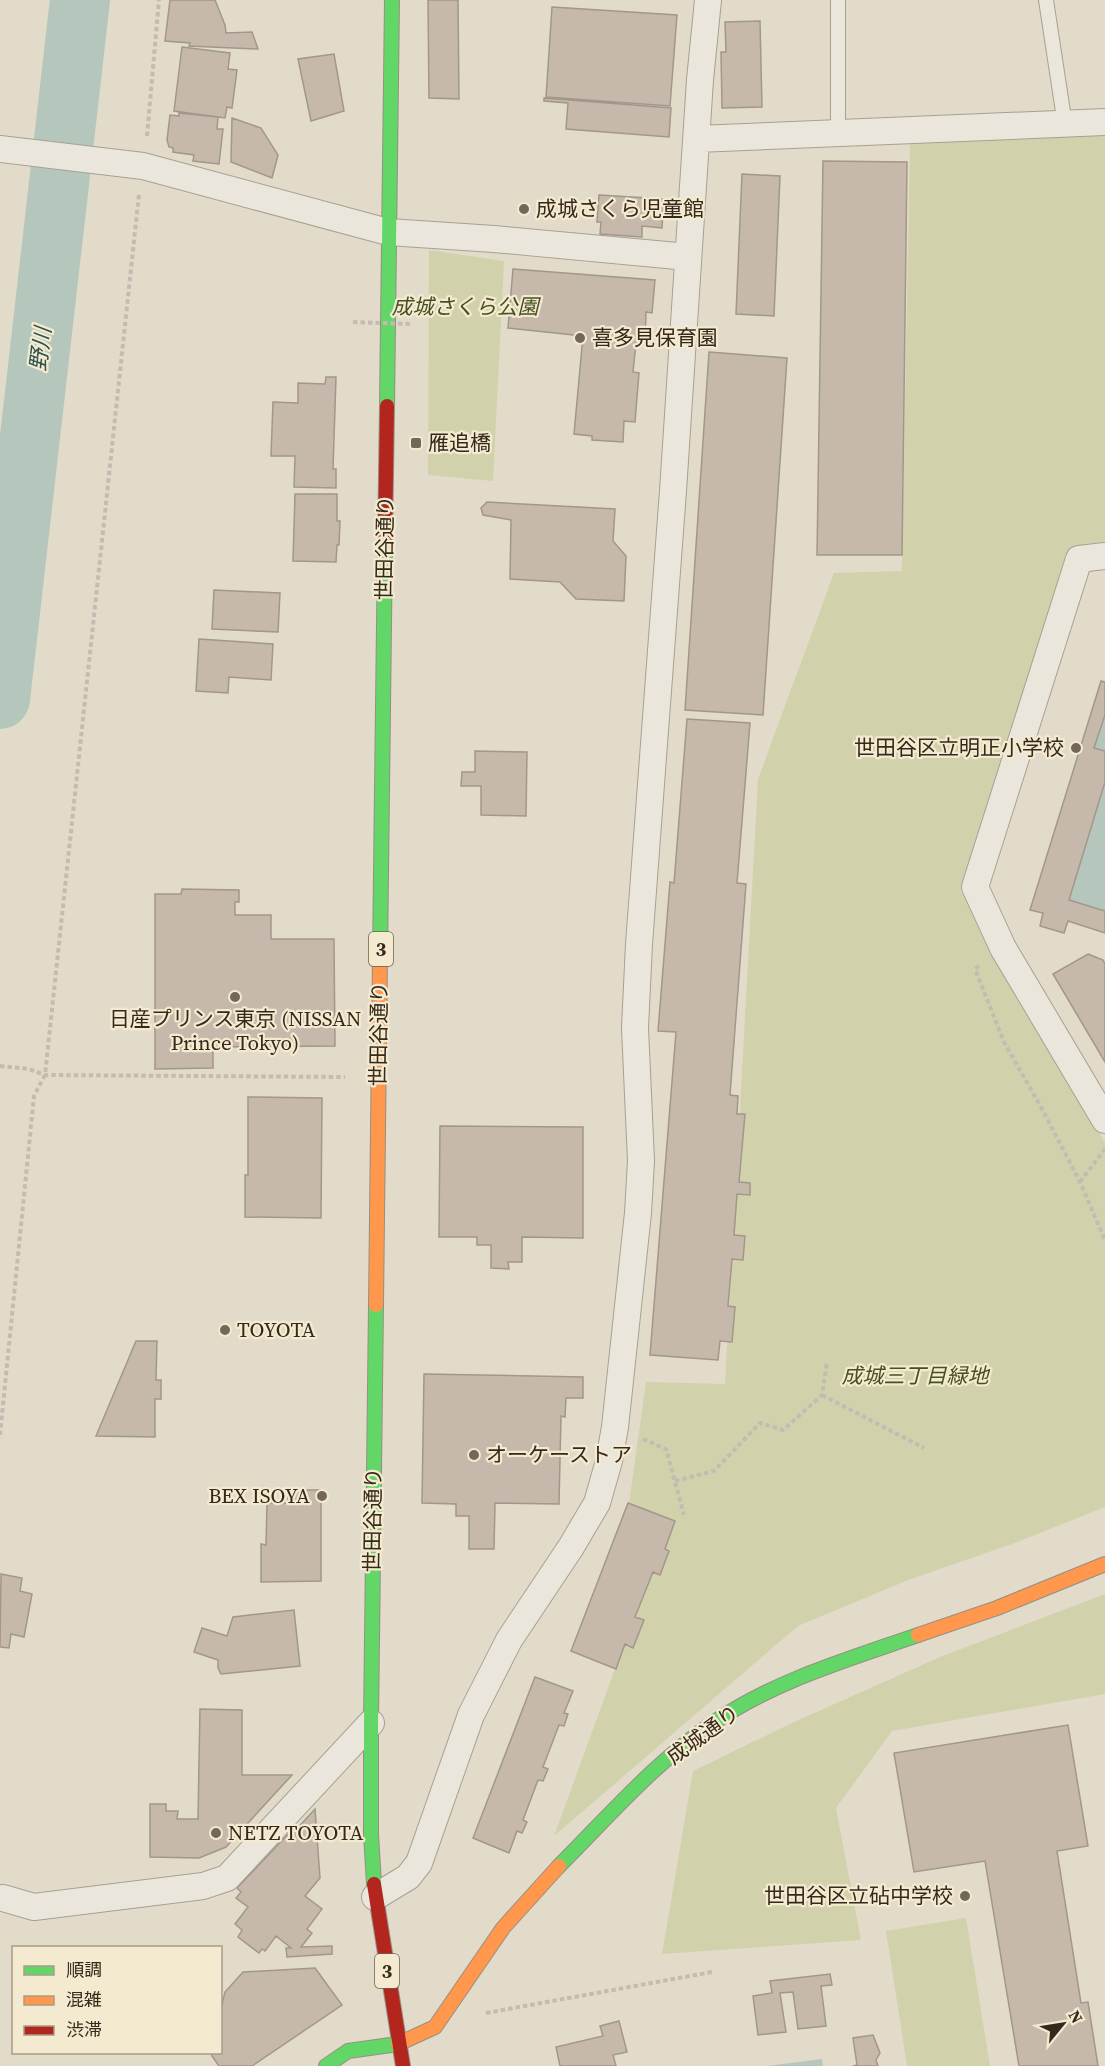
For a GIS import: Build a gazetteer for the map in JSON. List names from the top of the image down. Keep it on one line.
{"streets":{"main road":["世田谷通り","3","成城通り"]},"crossings":[["世田谷通り","成城通り"]],"water":["野川"],"parks":["成城さくら公園","成城三丁目緑地"],"places":{"other":["成城さくら児童館","喜多見保育園","世田谷区立明正小学校","日産プリンス東京 (NISSAN Prince Tokyo)","TOYOTA","オーケーストア","BEX ISOYA","NETZ TOYOTA","世田谷区立砧中学校"],"transit":["雁追橋"]},"legend":["順調","混雑","渋滞"],"north":"top right"}
